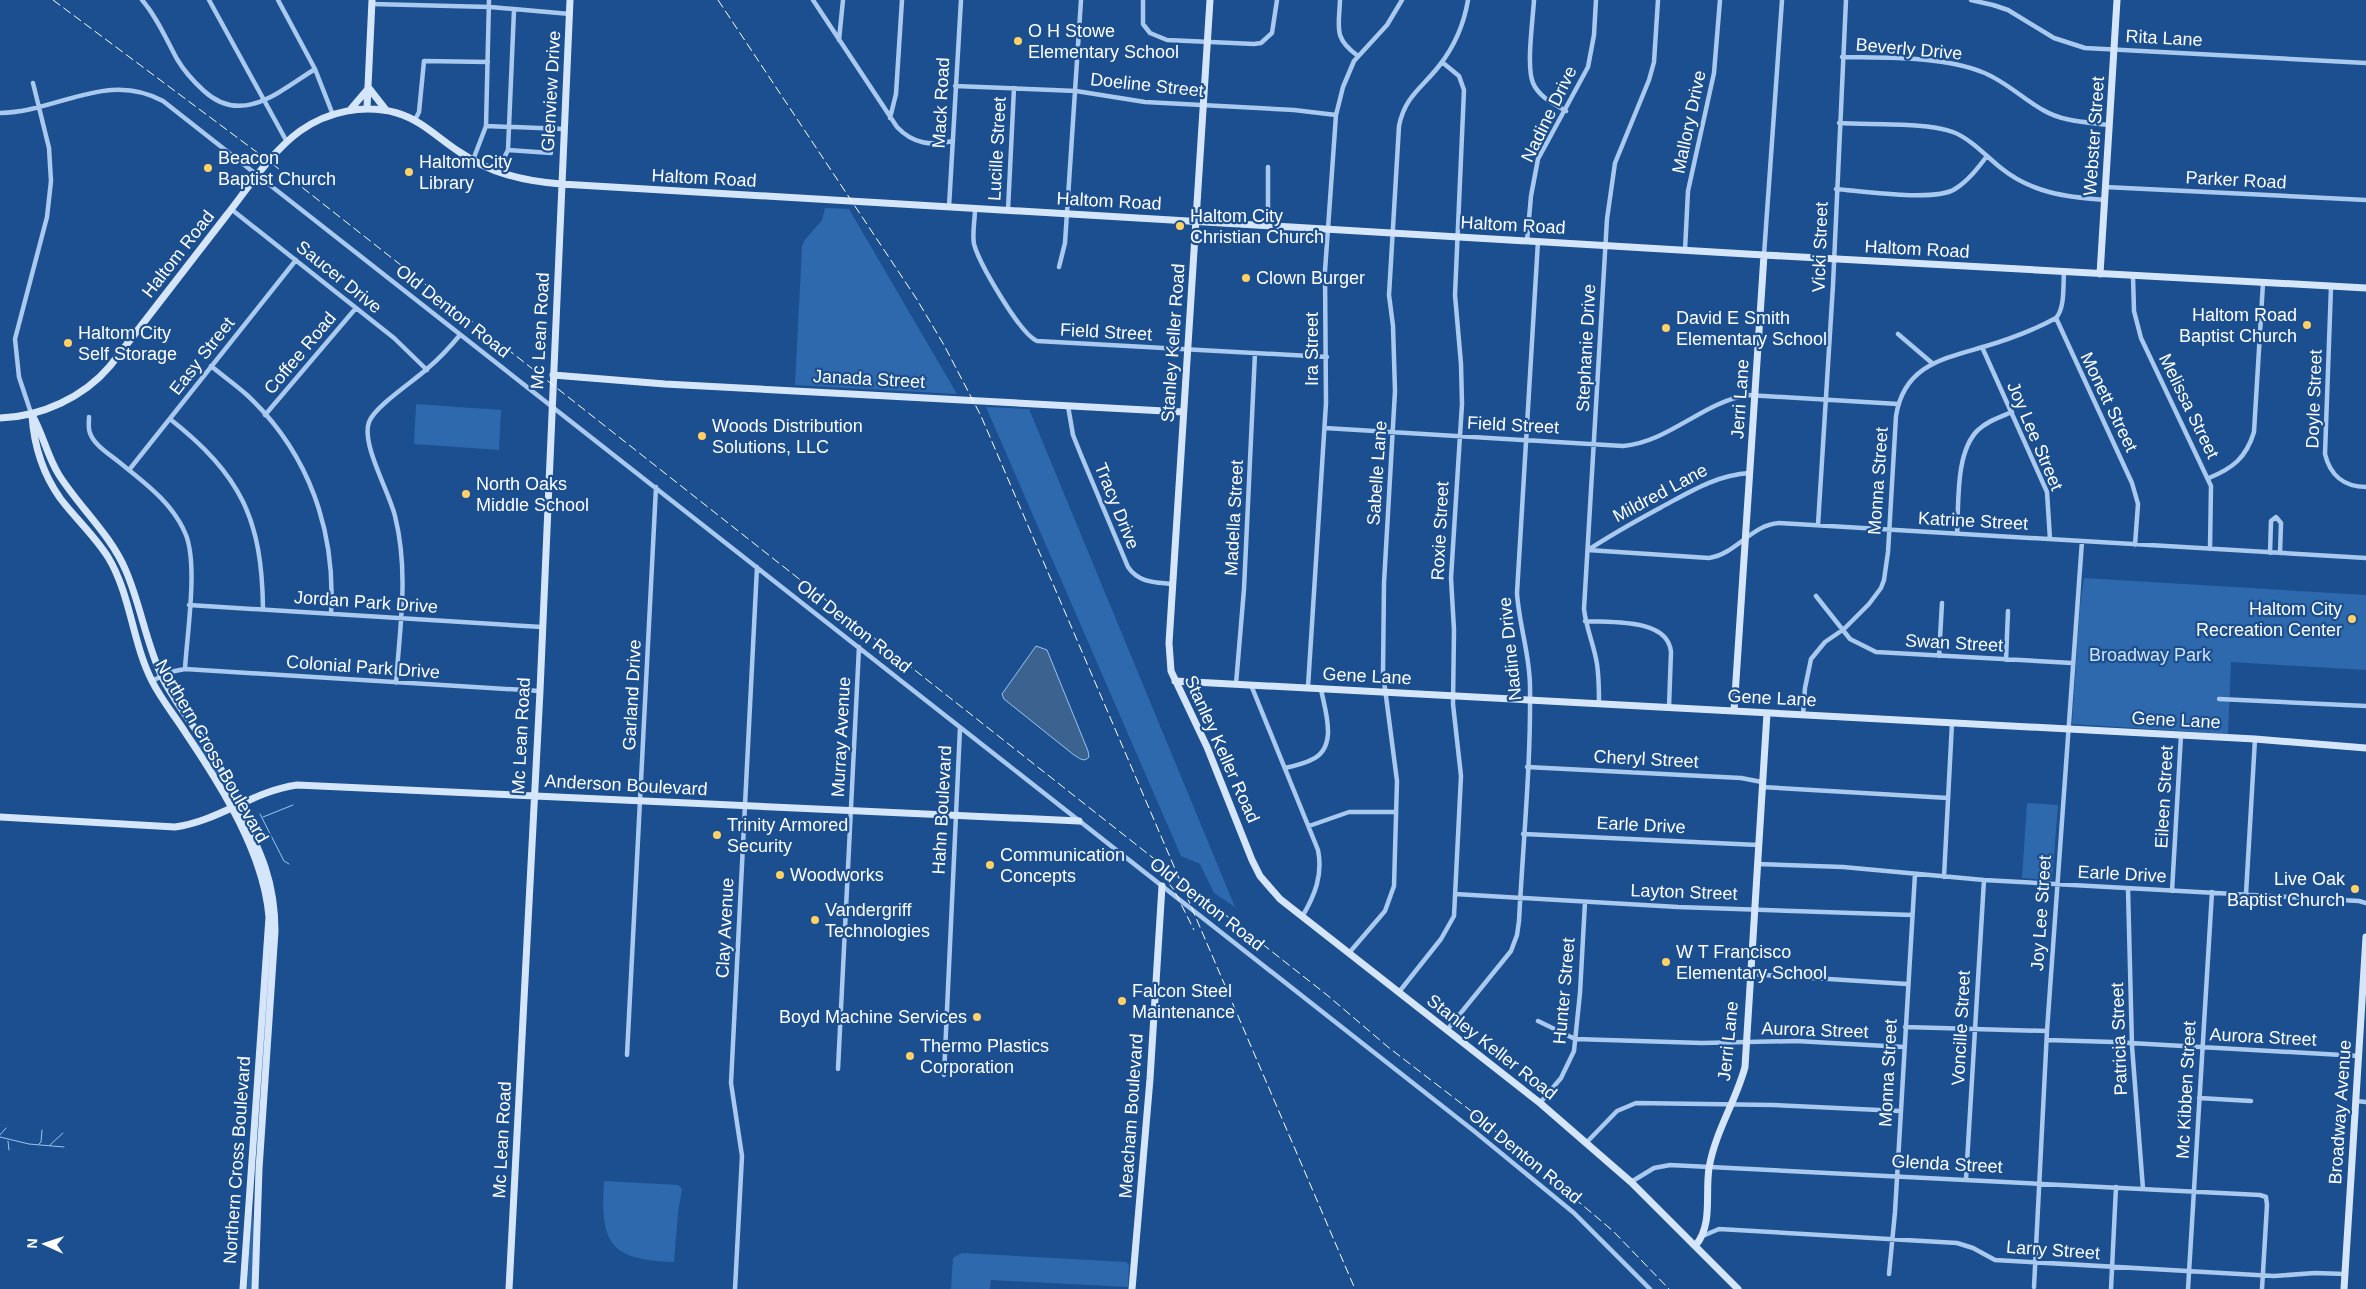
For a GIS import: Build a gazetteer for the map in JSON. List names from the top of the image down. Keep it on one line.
{"streets":{"street":["Rita Lane","Beverly Drive","Doeline Street","Glenview Drive","Mack Road","Nadine Drive","Mallory Drive","Webster Street","Lucille Street","Haltom Road","Parker Road","Vicki Street","Saucer Drive","Old Denton Road","Mc Lean Road","Field Street","Stanley Keller Road","Stephanie Drive","Ira Street","Coffee Road","Easy Street","Janada Street","Jerri Lane","Doyle Street","Monett Street","Melissa Street","Joy Lee Street","Sabelle Lane","Monna Street","Mildred Lane","Tracy Drive","Madella Street","Katrine Street","Roxie Street","Jordan Park Drive","Swan Street","Colonial Park Drive","Gene Lane","Garland Drive","Murray Avenue","Northern Cross Boulevard","Cheryl Street","Anderson Boulevard","Eileen Street","Hahn Boulevard","Earle Drive","Layton Street","Clay Avenue","Hunter Street","Voncille Street","Aurora Street","Patricia Street","Mc Kibben Street","Broadway Avenue","Meacham Boulevard","Glenda Street","Larry Street"]},"crossings":[["Rita Lane","Webster Street"],["Beverly Drive","Webster Street"],["Beverly Drive","Vicki Street"],["Doeline Street","Mack Road"],["Doeline Street","Lucille Street"],["Doeline Street","Stanley Keller Road"],["Doeline Street","Ira Street"],["Glenview Drive","Haltom Road"],["Glenview Drive","Mc Lean Road"],["Mack Road","Haltom Road"],["Nadine Drive","Haltom Road"],["Nadine Drive","Field Street"],["Nadine Drive","Stanley Keller Road"],["Nadine Drive","Gene Lane"],["Nadine Drive","Cheryl Street"],["Nadine Drive","Earle Drive"],["Nadine Drive","Layton Street"],["Mallory Drive","Haltom Road"],["Webster Street","Haltom Road"],["Webster Street","Parker Road"],["Lucille Street","Haltom Road"],["Haltom Road","Vicki Street"],["Haltom Road","Saucer Drive"],["Haltom Road","Old Denton Road"],["Haltom Road","Mc Lean Road"],["Haltom Road","Field Street"],["Haltom Road","Stanley Keller Road"],["Haltom Road","Stephanie Drive"],["Haltom Road","Ira Street"],["Haltom Road","Jerri Lane"],["Haltom Road","Doyle Street"],["Haltom Road","Melissa Street"],["Haltom Road","Sabelle Lane"],["Haltom Road","Roxie Street"],["Haltom Road","Northern Cross Boulevard"],["Vicki Street","Field Street"],["Vicki Street","Katrine Street"],["Saucer Drive","Coffee Road"],["Saucer Drive","Easy Street"],["Old Denton Road","Mc Lean Road"],["Old Denton Road","Garland Drive"],["Old Denton Road","Murray Avenue"],["Old Denton Road","Anderson Boulevard"],["Old Denton Road","Hahn Boulevard"],["Old Denton Road","Clay Avenue"],["Old Denton Road","Meacham Boulevard"],["Mc Lean Road","Janada Street"],["Mc Lean Road","Jordan Park Drive"],["Mc Lean Road","Colonial Park Drive"],["Mc Lean Road","Anderson Boulevard"],["Field Street","Stanley Keller Road"],["Field Street","Stephanie Drive"],["Field Street","Ira Street"],["Field Street","Jerri Lane"],["Field Street","Sabelle Lane"],["Field Street","Monna Street"],["Field Street","Madella Street"],["Field Street","Roxie Street"],["Stanley Keller Road","Janada Street"],["Stanley Keller Road","Sabelle Lane"],["Stanley Keller Road","Tracy Drive"],["Stanley Keller Road","Roxie Street"],["Stanley Keller Road","Gene Lane"],["Stanley Keller Road","Hunter Street"],["Stanley Keller Road","Glenda Street"],["Stephanie Drive","Mildred Lane"],["Stephanie Drive","Katrine Street"],["Stephanie Drive","Gene Lane"],["Ira Street","Gene Lane"],["Janada Street","Tracy Drive"],["Jerri Lane","Mildred Lane"],["Jerri Lane","Katrine Street"],["Jerri Lane","Gene Lane"],["Jerri Lane","Cheryl Street"],["Jerri Lane","Earle Drive"],["Jerri Lane","Layton Street"],["Jerri Lane","Aurora Street"],["Jerri Lane","Glenda Street"],["Jerri Lane","Larry Street"],["Monett Street","Monna Street"],["Monett Street","Katrine Street"],["Melissa Street","Katrine Street"],["Joy Lee Street","Monna Street"],["Joy Lee Street","Katrine Street"],["Joy Lee Street","Swan Street"],["Joy Lee Street","Gene Lane"],["Joy Lee Street","Earle Drive"],["Joy Lee Street","Aurora Street"],["Joy Lee Street","Glenda Street"],["Joy Lee Street","Larry Street"],["Sabelle Lane","Roxie Street"],["Sabelle Lane","Gene Lane"],["Monna Street","Katrine Street"],["Monna Street","Swan Street"],["Monna Street","Gene Lane"],["Monna Street","Earle Drive"],["Monna Street","Layton Street"],["Monna Street","Aurora Street"],["Monna Street","Glenda Street"],["Monna Street","Larry Street"],["Mildred Lane","Katrine Street"],["Madella Street","Gene Lane"],["Roxie Street","Gene Lane"],["Roxie Street","Layton Street"],["Gene Lane","Eileen Street"],["Garland Drive","Anderson Boulevard"],["Murray Avenue","Anderson Boulevard"],["Northern Cross Boulevard","Anderson Boulevard"],["Anderson Boulevard","Hahn Boulevard"],["Anderson Boulevard","Clay Avenue"],["Eileen Street","Earle Drive"],["Earle Drive","Voncille Street"],["Earle Drive","Patricia Street"],["Earle Drive","Mc Kibben Street"],["Layton Street","Hunter Street"],["Hunter Street","Aurora Street"],["Voncille Street","Glenda Street"],["Aurora Street","Patricia Street"],["Aurora Street","Mc Kibben Street"],["Aurora Street","Broadway Avenue"],["Patricia Street","Glenda Street"],["Mc Kibben Street","Glenda Street"],["Mc Kibben Street","Larry Street"],["Broadway Avenue","Larry Street"],["Glenda Street","Larry Street"]],"parks":["Broadway Park"],"places":["O H Stowe Elementary School","Beacon Baptist Church","Haltom City Library","Haltom City Christian Church","Clown Burger","Haltom Road Baptist Church","David E Smith Elementary School","Haltom City Self Storage","Woods Distribution Solutions, LLC","North Oaks Middle School","Haltom City Recreation Center","Trinity Armored Security","Communication Concepts","Woodworks","Live Oak Baptist Church","Vandergriff Technologies","W T Francisco Elementary School","Falcon Steel Maintenance","Boyd Machine Services","Thermo Plastics Corporation"],"north":"left"}
